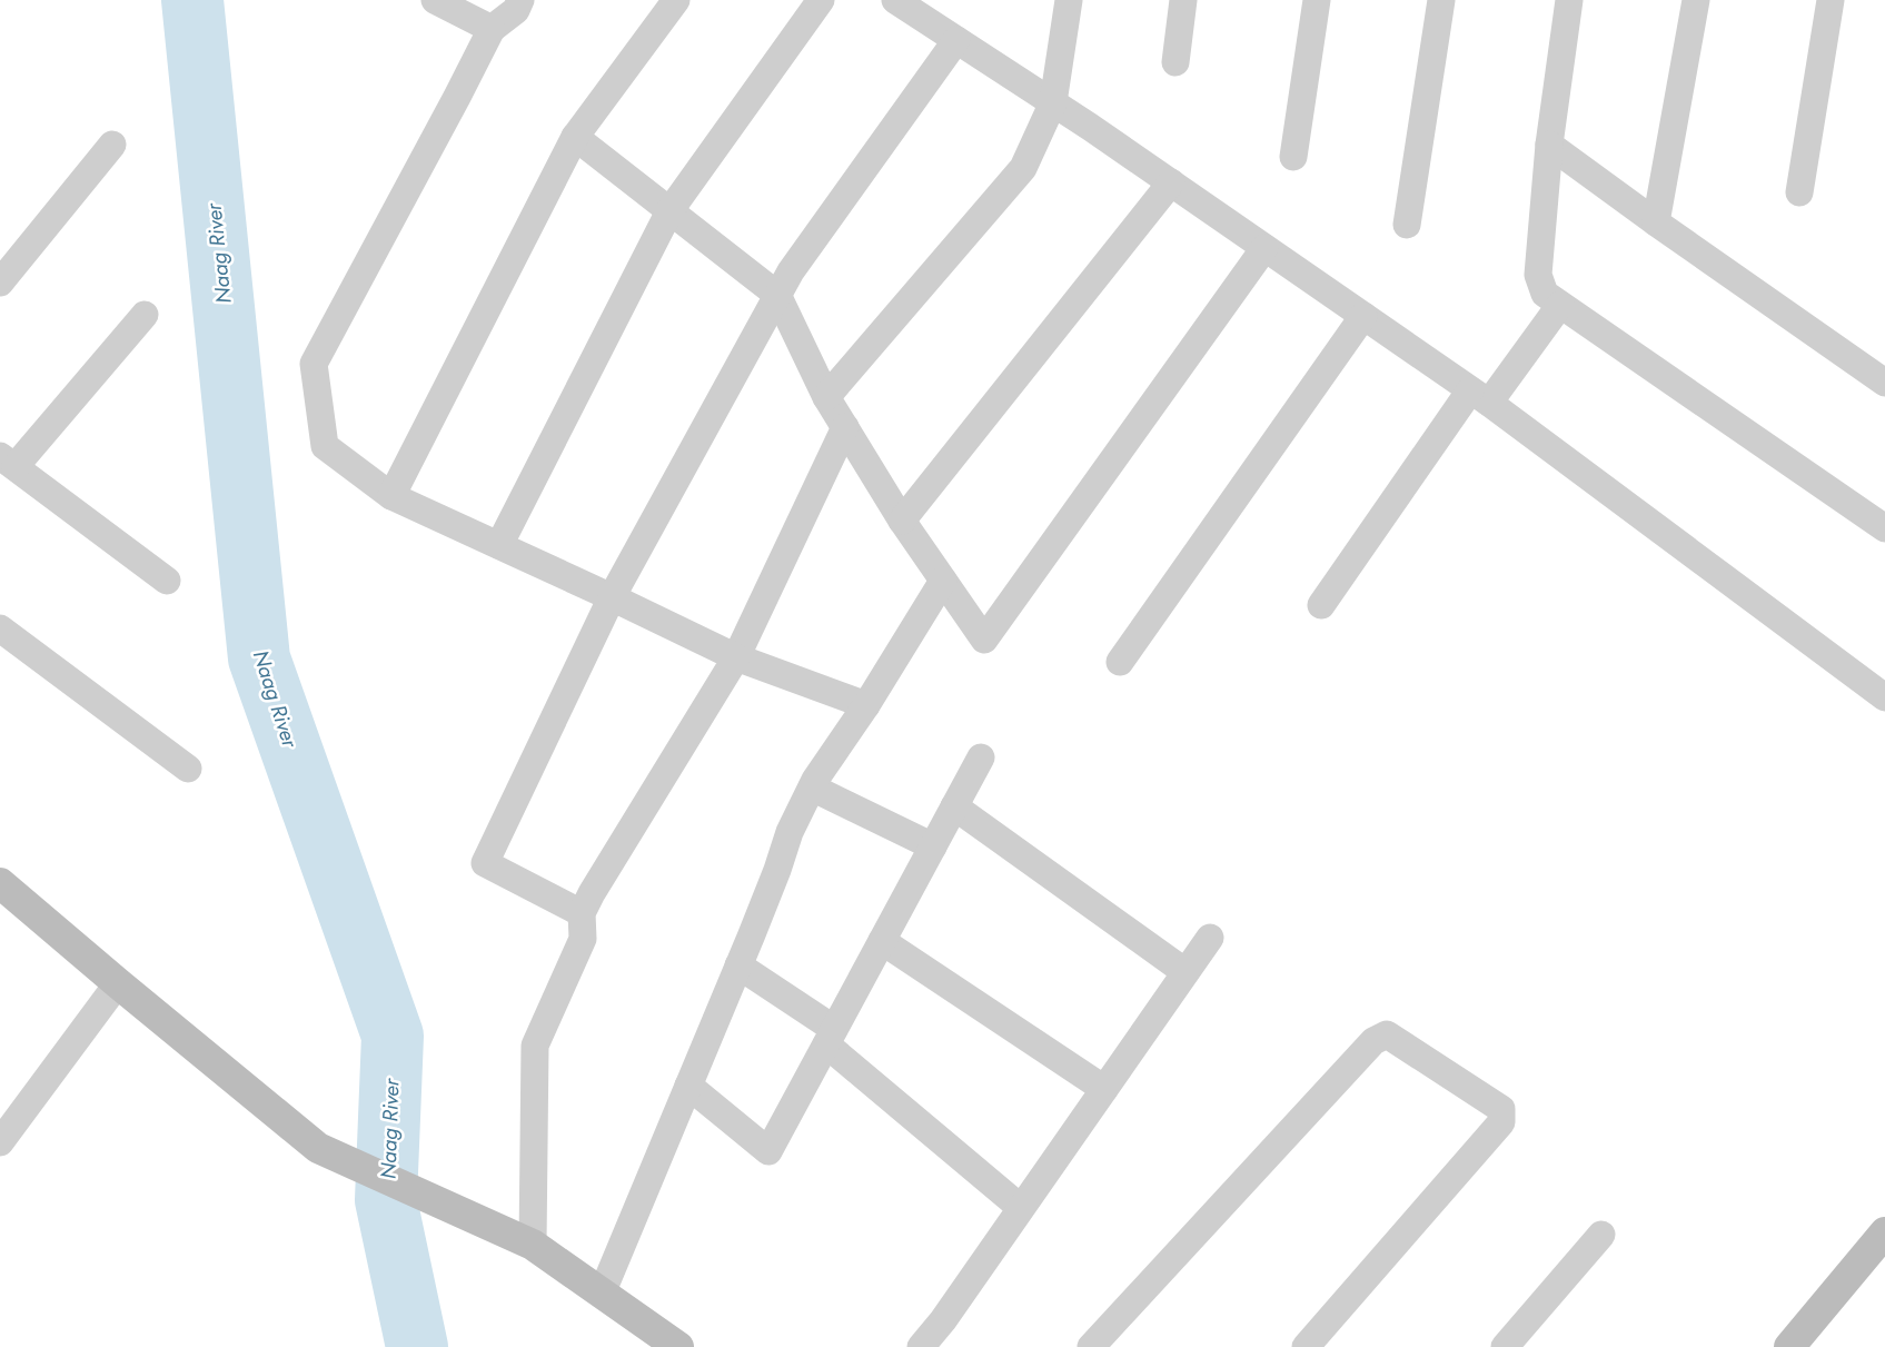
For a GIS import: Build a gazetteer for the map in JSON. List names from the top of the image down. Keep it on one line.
{"water":["Naag River"]}
